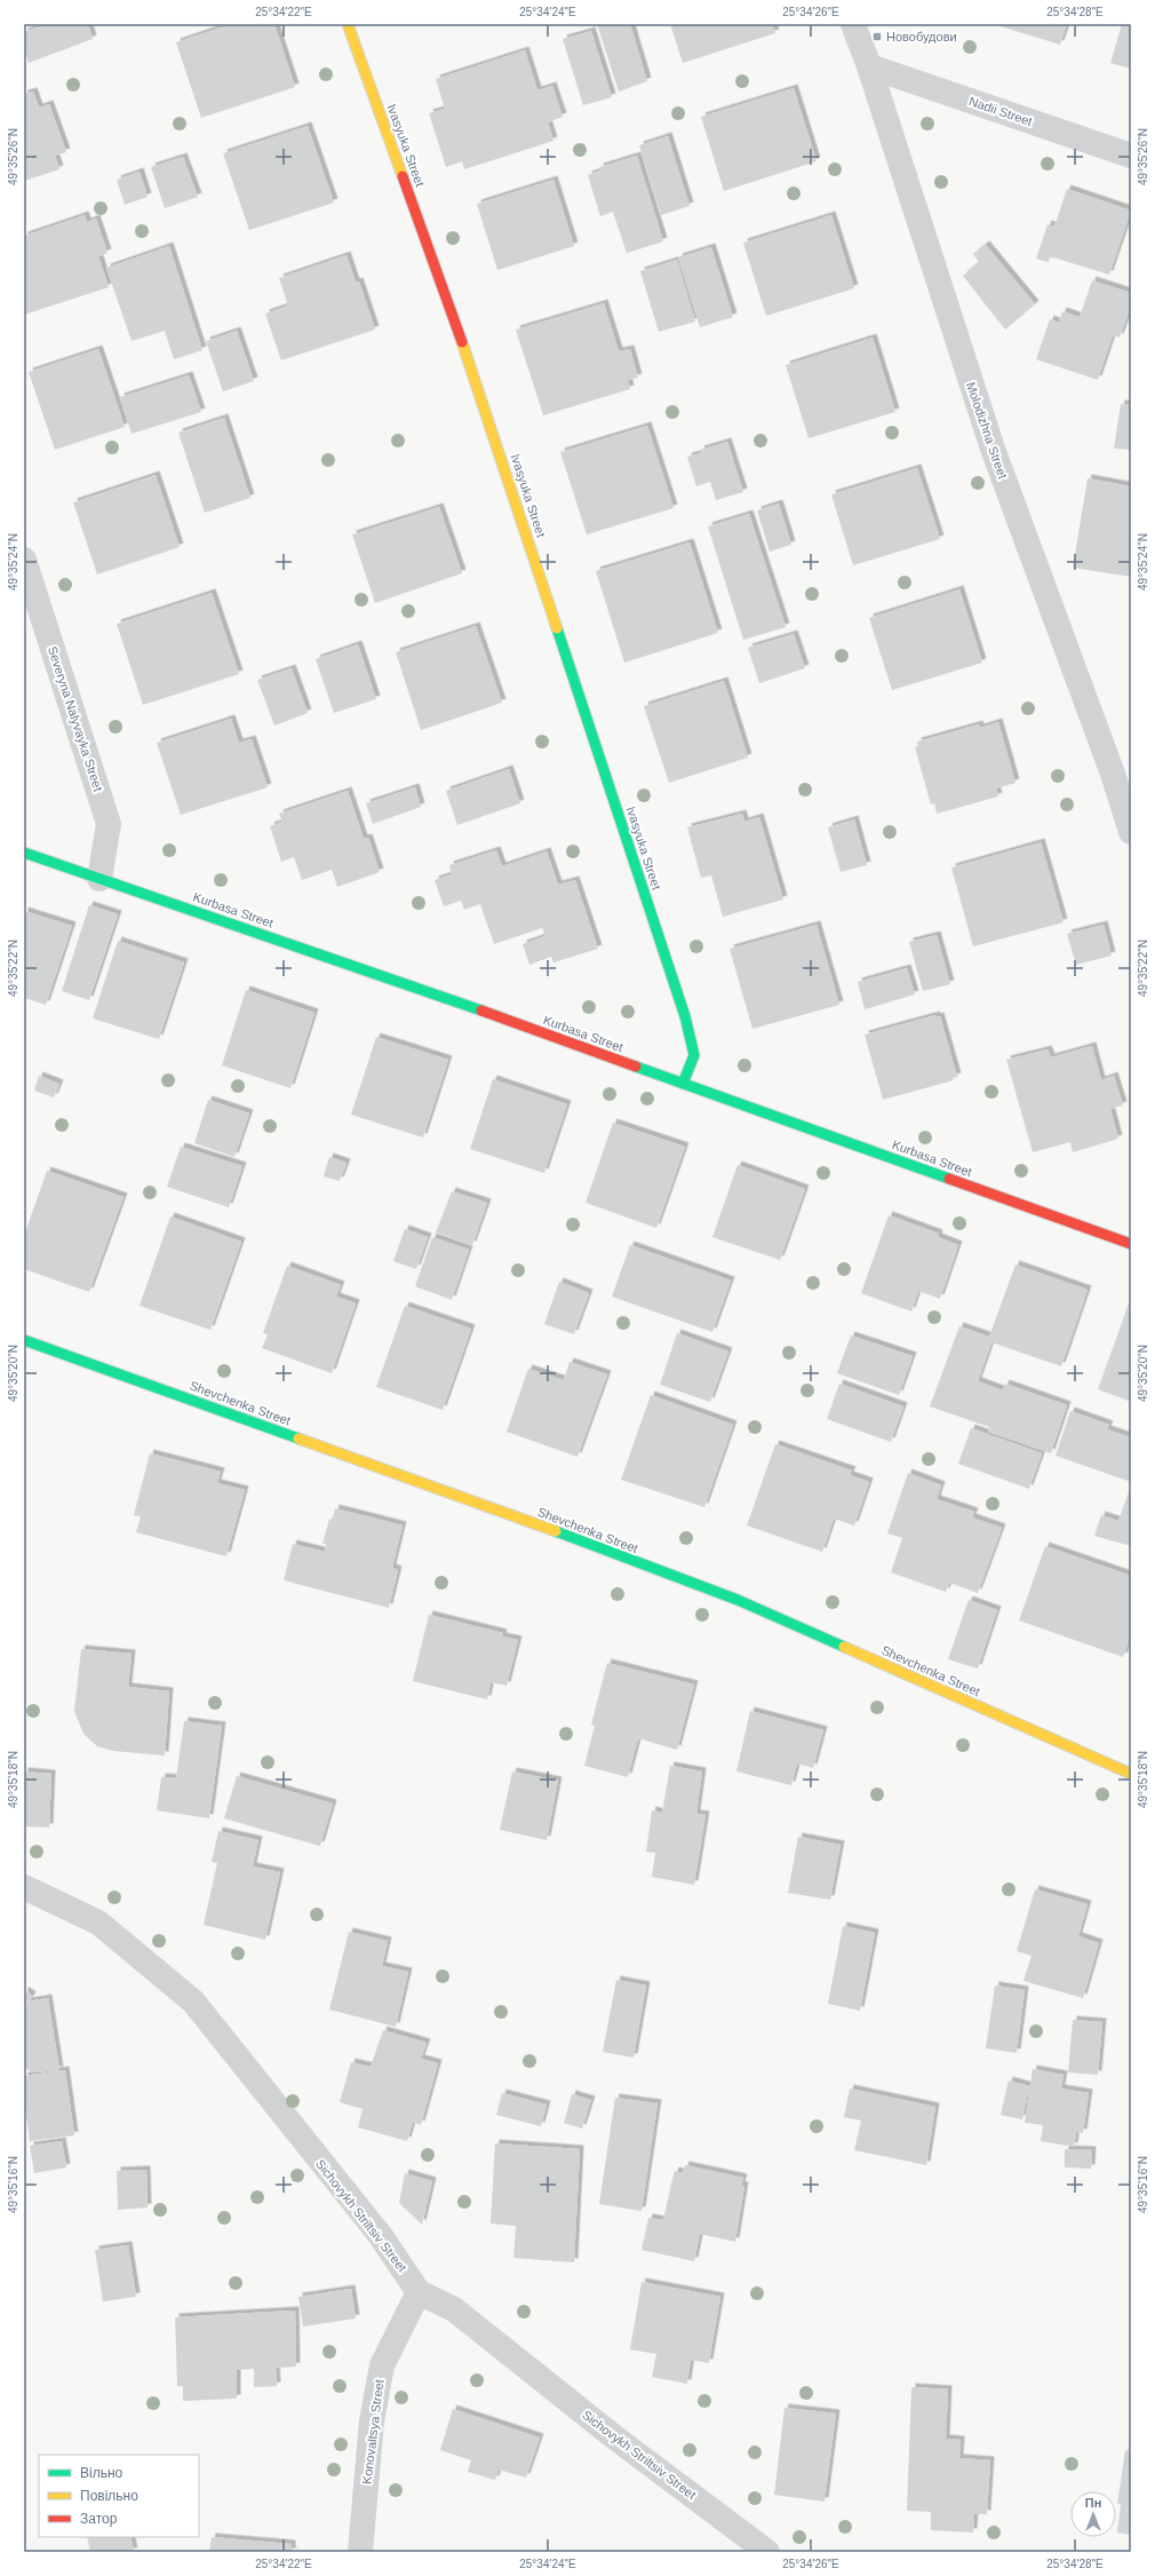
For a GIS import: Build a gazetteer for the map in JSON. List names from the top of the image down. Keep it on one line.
{"streets":{"street":["Nadii Street","Ivasyuka Street","Molodizhna Street","Severyna Nalyvayka Street","Kurbasa Street","Shevchenka Street","Sichovykh Striltsiv Street","Konovaltsya Street"]},"crossings":[["Nadii Street","Molodizhna Street"],["Ivasyuka Street","Kurbasa Street"],["Severyna Nalyvayka Street","Kurbasa Street"],["Sichovykh Striltsiv Street","Konovaltsya Street"]],"places":{"transit":["Новобудови"]},"legend":["Вільно","Повільно","Затор"],"north":"top","coordinates":["25°34'22\"E","25°34'24\"E","25°34'26\"E","25°34'28\"E","49°35'26\"N","49°35'24\"N","49°35'22\"N","49°35'20\"N","49°35'18\"N","49°35'16\"N"]}
